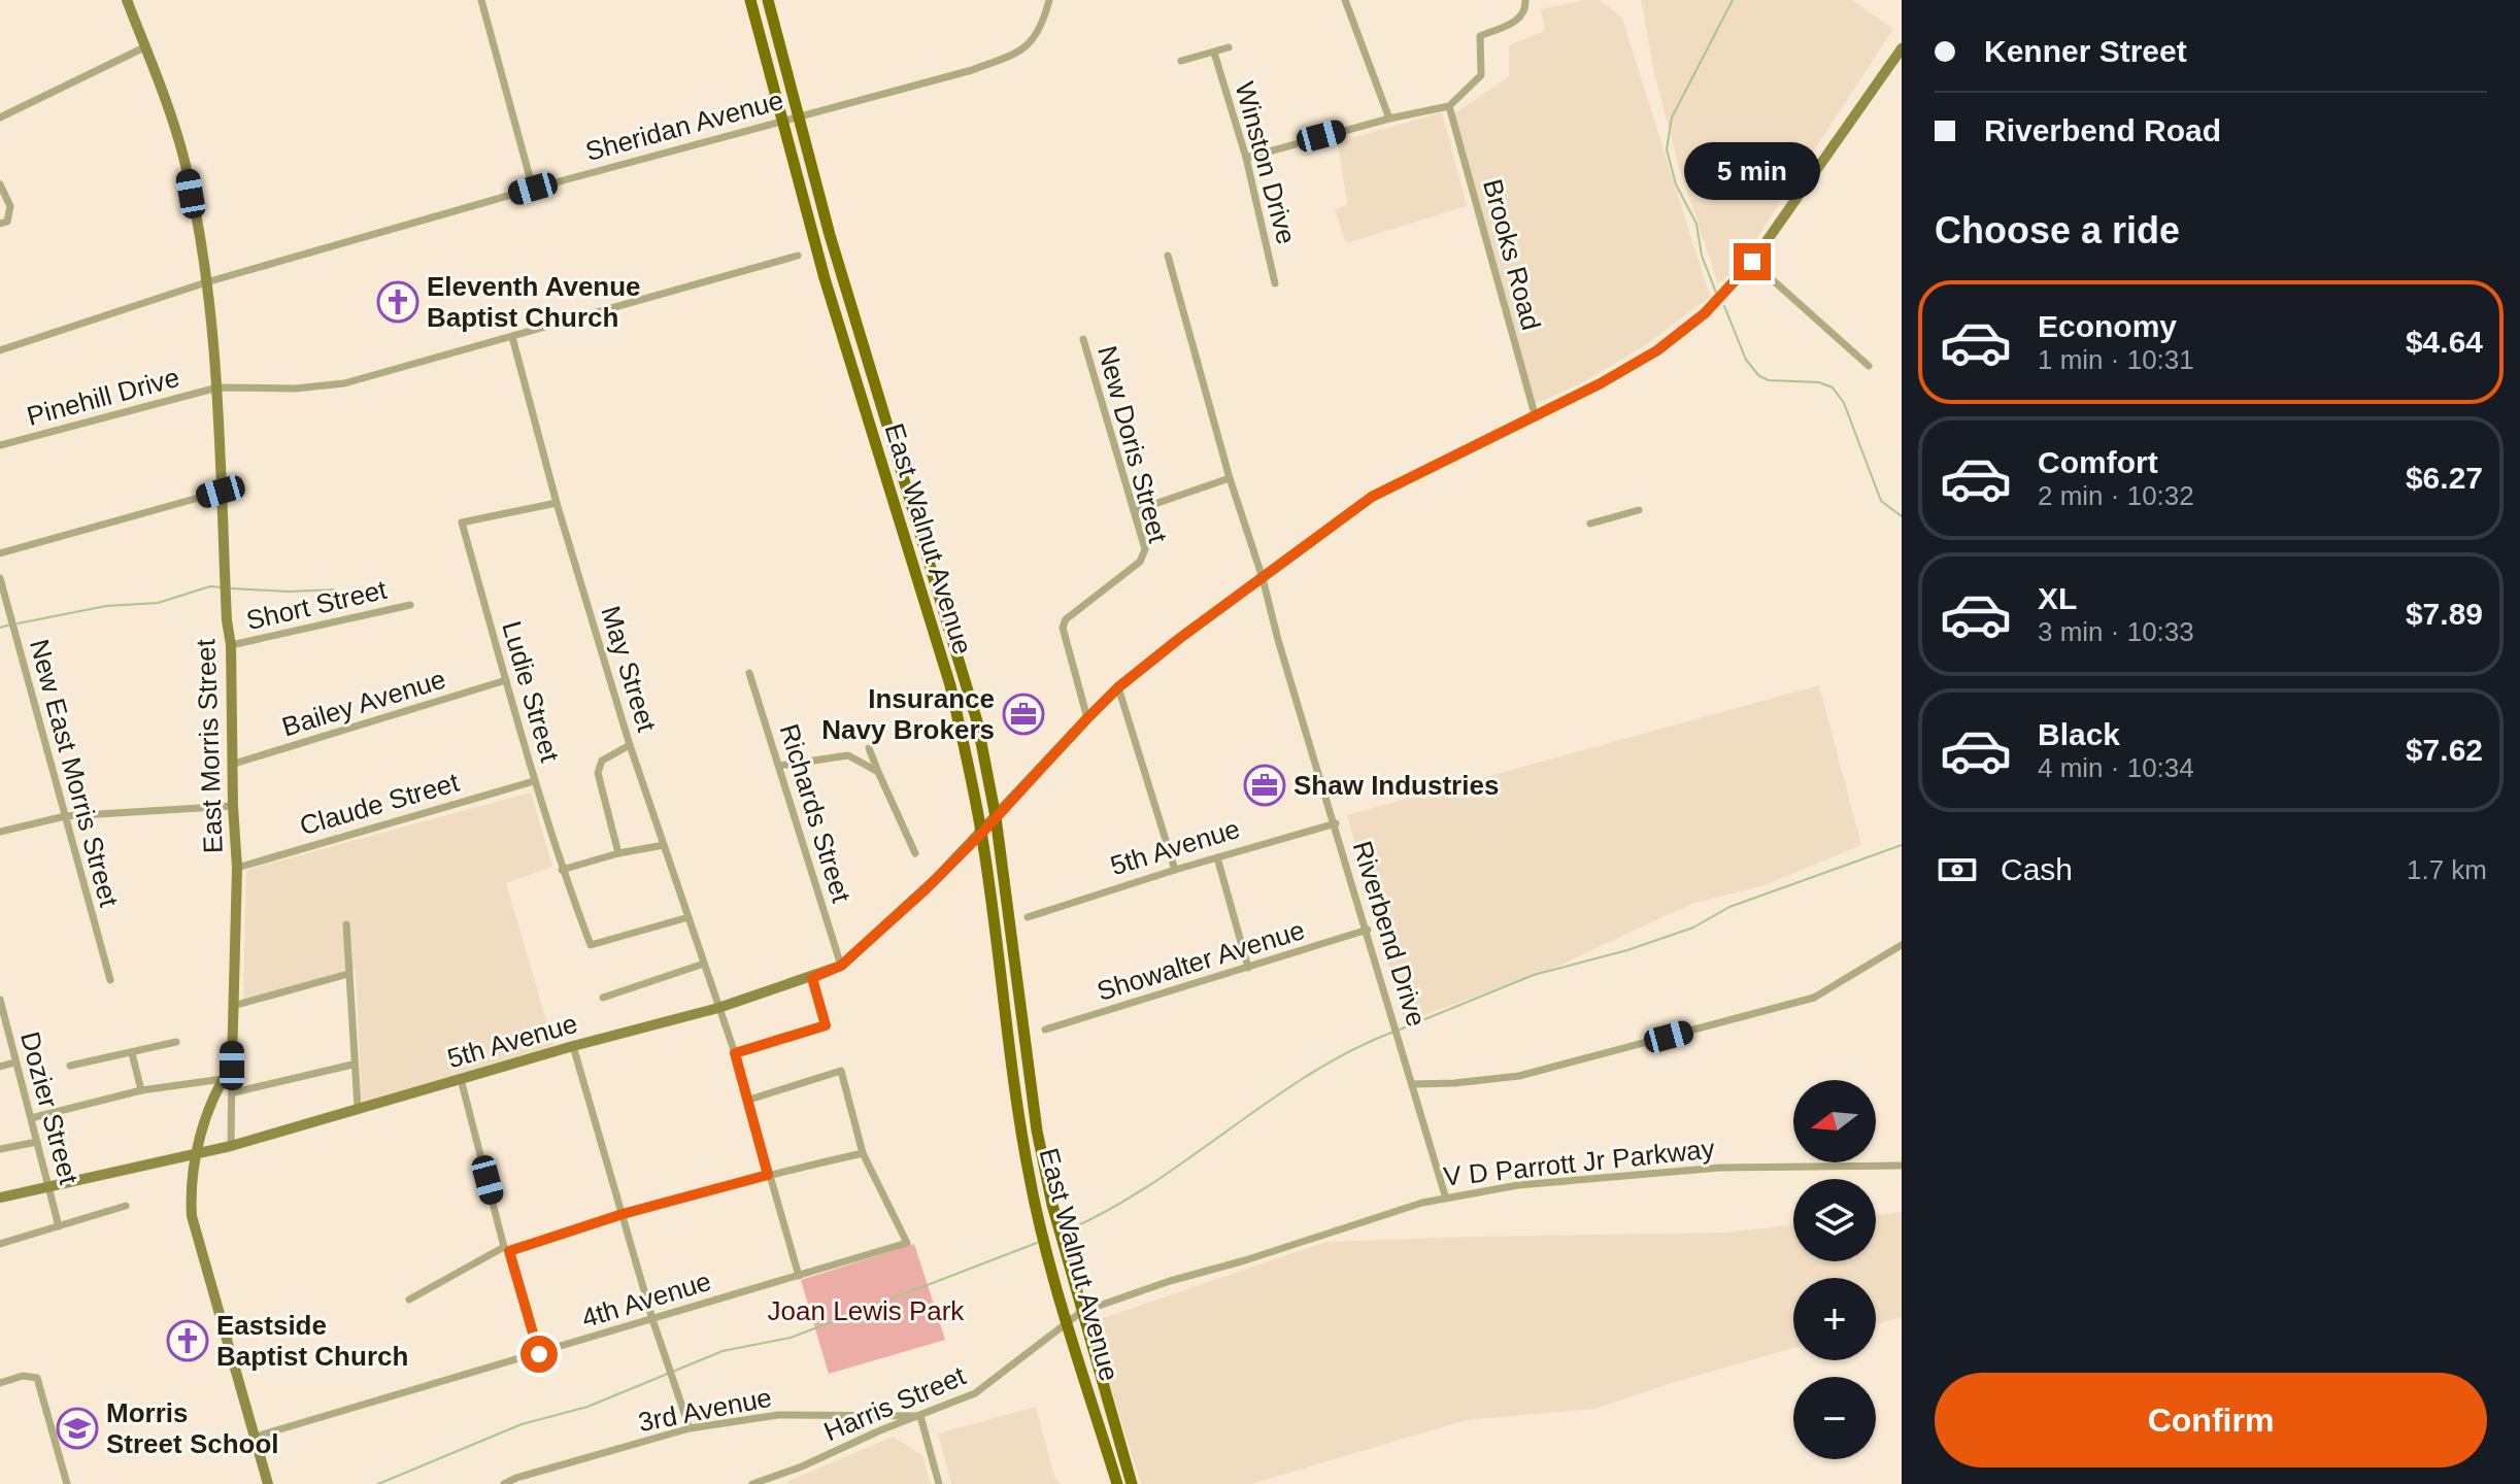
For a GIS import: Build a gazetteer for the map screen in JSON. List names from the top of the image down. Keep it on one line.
{"streets":{"main road":["East Walnut Avenue"],"street":["Sheridan Avenue","Winston Drive","Brooks Road","Pinehill Drive","New Doris Street","Short Street","May Street","Ludie Street","Bailey Avenue","East Morris Street","New East Morris Street","Claude Street","Richards Street","5th Avenue","Riverbend Drive","Showalter Avenue","Dozier Street","V D Parrott Jr Parkway","4th Avenue","Harris Street","3rd Avenue"]},"crossings":[["Sheridan Avenue","East Walnut Avenue"],["Sheridan Avenue","East Morris Street"],["Brooks Road","5th Avenue"],["Pinehill Drive","May Street"],["Pinehill Drive","East Morris Street"],["New Doris Street","5th Avenue"],["East Walnut Avenue","5th Avenue"],["East Walnut Avenue","V D Parrott Jr Parkway"],["East Walnut Avenue","Harris Street"],["Short Street","East Morris Street"],["May Street","Ludie Street"],["May Street","5th Avenue"],["May Street","4th Avenue"],["Ludie Street","Bailey Avenue"],["Ludie Street","Claude Street"],["Bailey Avenue","East Morris Street"],["East Morris Street","Claude Street"],["Richards Street","5th Avenue"],["5th Avenue","Riverbend Drive"],["5th Avenue","Dozier Street"],["Riverbend Drive","Showalter Avenue"],["Riverbend Drive","V D Parrott Jr Parkway"],["V D Parrott Jr Parkway","Harris Street"],["Harris Street","3rd Avenue"]],"parks":["Joan Lewis Park"],"places":{"church":["Eleventh Avenue Baptist Church","Eastside Baptist Church"],"office":["Insurance Navy Brokers","Shaw Industries"],"school or university":["Morris Street School"]},"north":"left","page":{"banner":["Kenner Street","Riverbend Road"],"bubble":"5 min","heading":"Choose a ride","list":[{"name":"Economy","note":"1 min · 10:31","value":"$4.64"},{"name":"Comfort","note":"2 min · 10:32","value":"$6.27"},{"name":"XL","note":"3 min · 10:33","value":"$7.89"},{"name":"Black","note":"4 min · 10:34","value":"$7.62"}],"pay":["Cash","1.7 km"],"map_buttons":["+","−"],"buttons":"Confirm"}}
